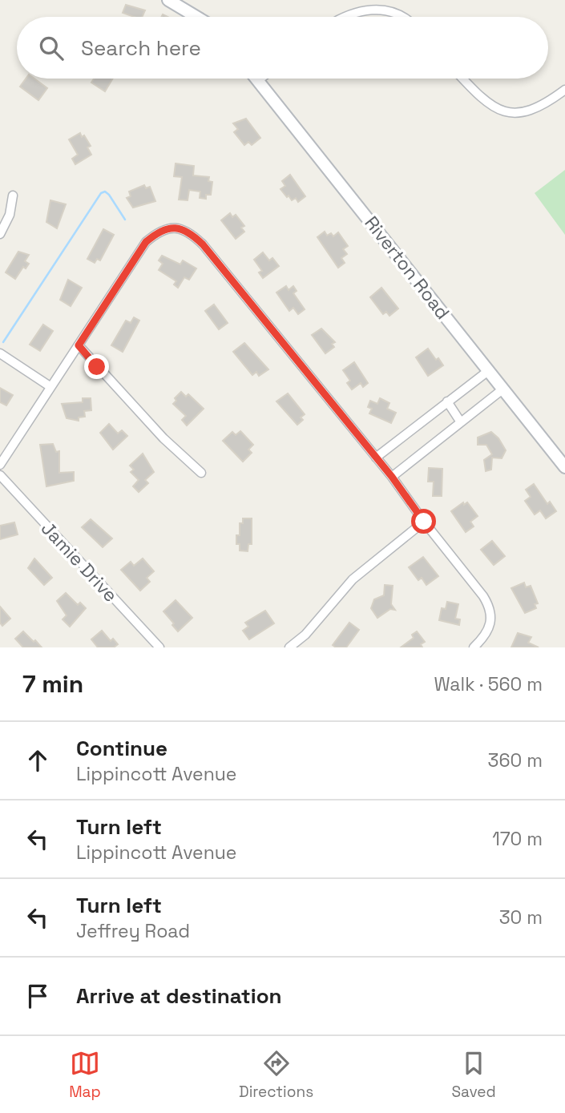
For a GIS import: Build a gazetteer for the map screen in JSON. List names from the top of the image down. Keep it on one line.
{"streets":{"main road":["Riverton Road"],"street":["Jamie Drive"]},"page":{"search":"Search here","heading":["7 min","Walk · 560 m"],"list":[["Continue","Lippincott Avenue","360 m"],["Turn left","Lippincott Avenue","170 m"],["Turn left","Jeffrey Road","30 m"],"Arrive at destination"],"nav":["Map","Directions","Saved"]}}
